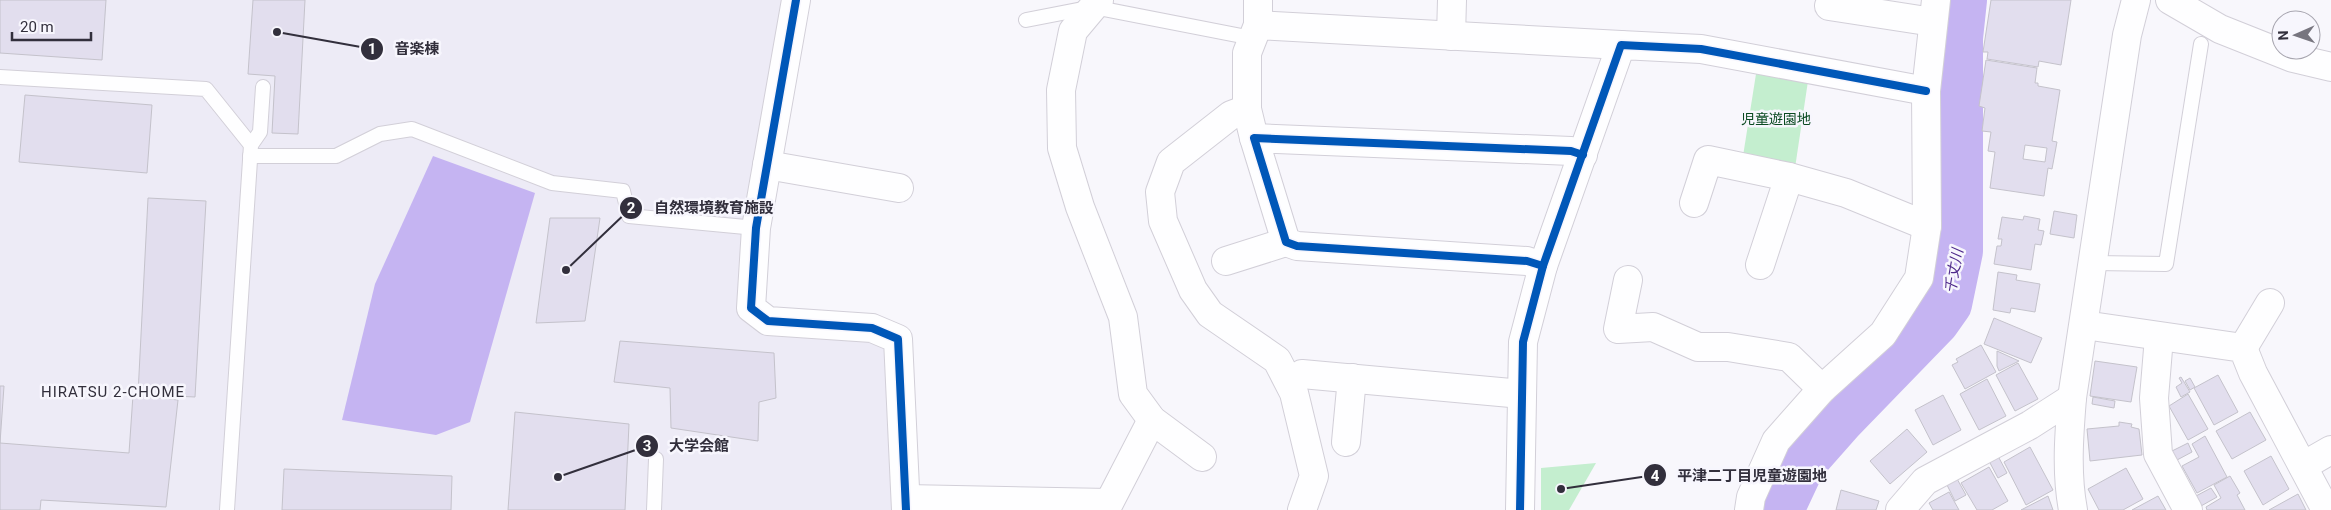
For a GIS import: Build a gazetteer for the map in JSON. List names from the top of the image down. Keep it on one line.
{"districts":["HIRATSU 2-CHOME"],"water":["千丈川"],"parks":["児童遊園地"],"places":["音楽棟","自然環境教育施設","大学会館","平津二丁目児童遊園地"],"scale_bar":"20 m","north":"left"}
